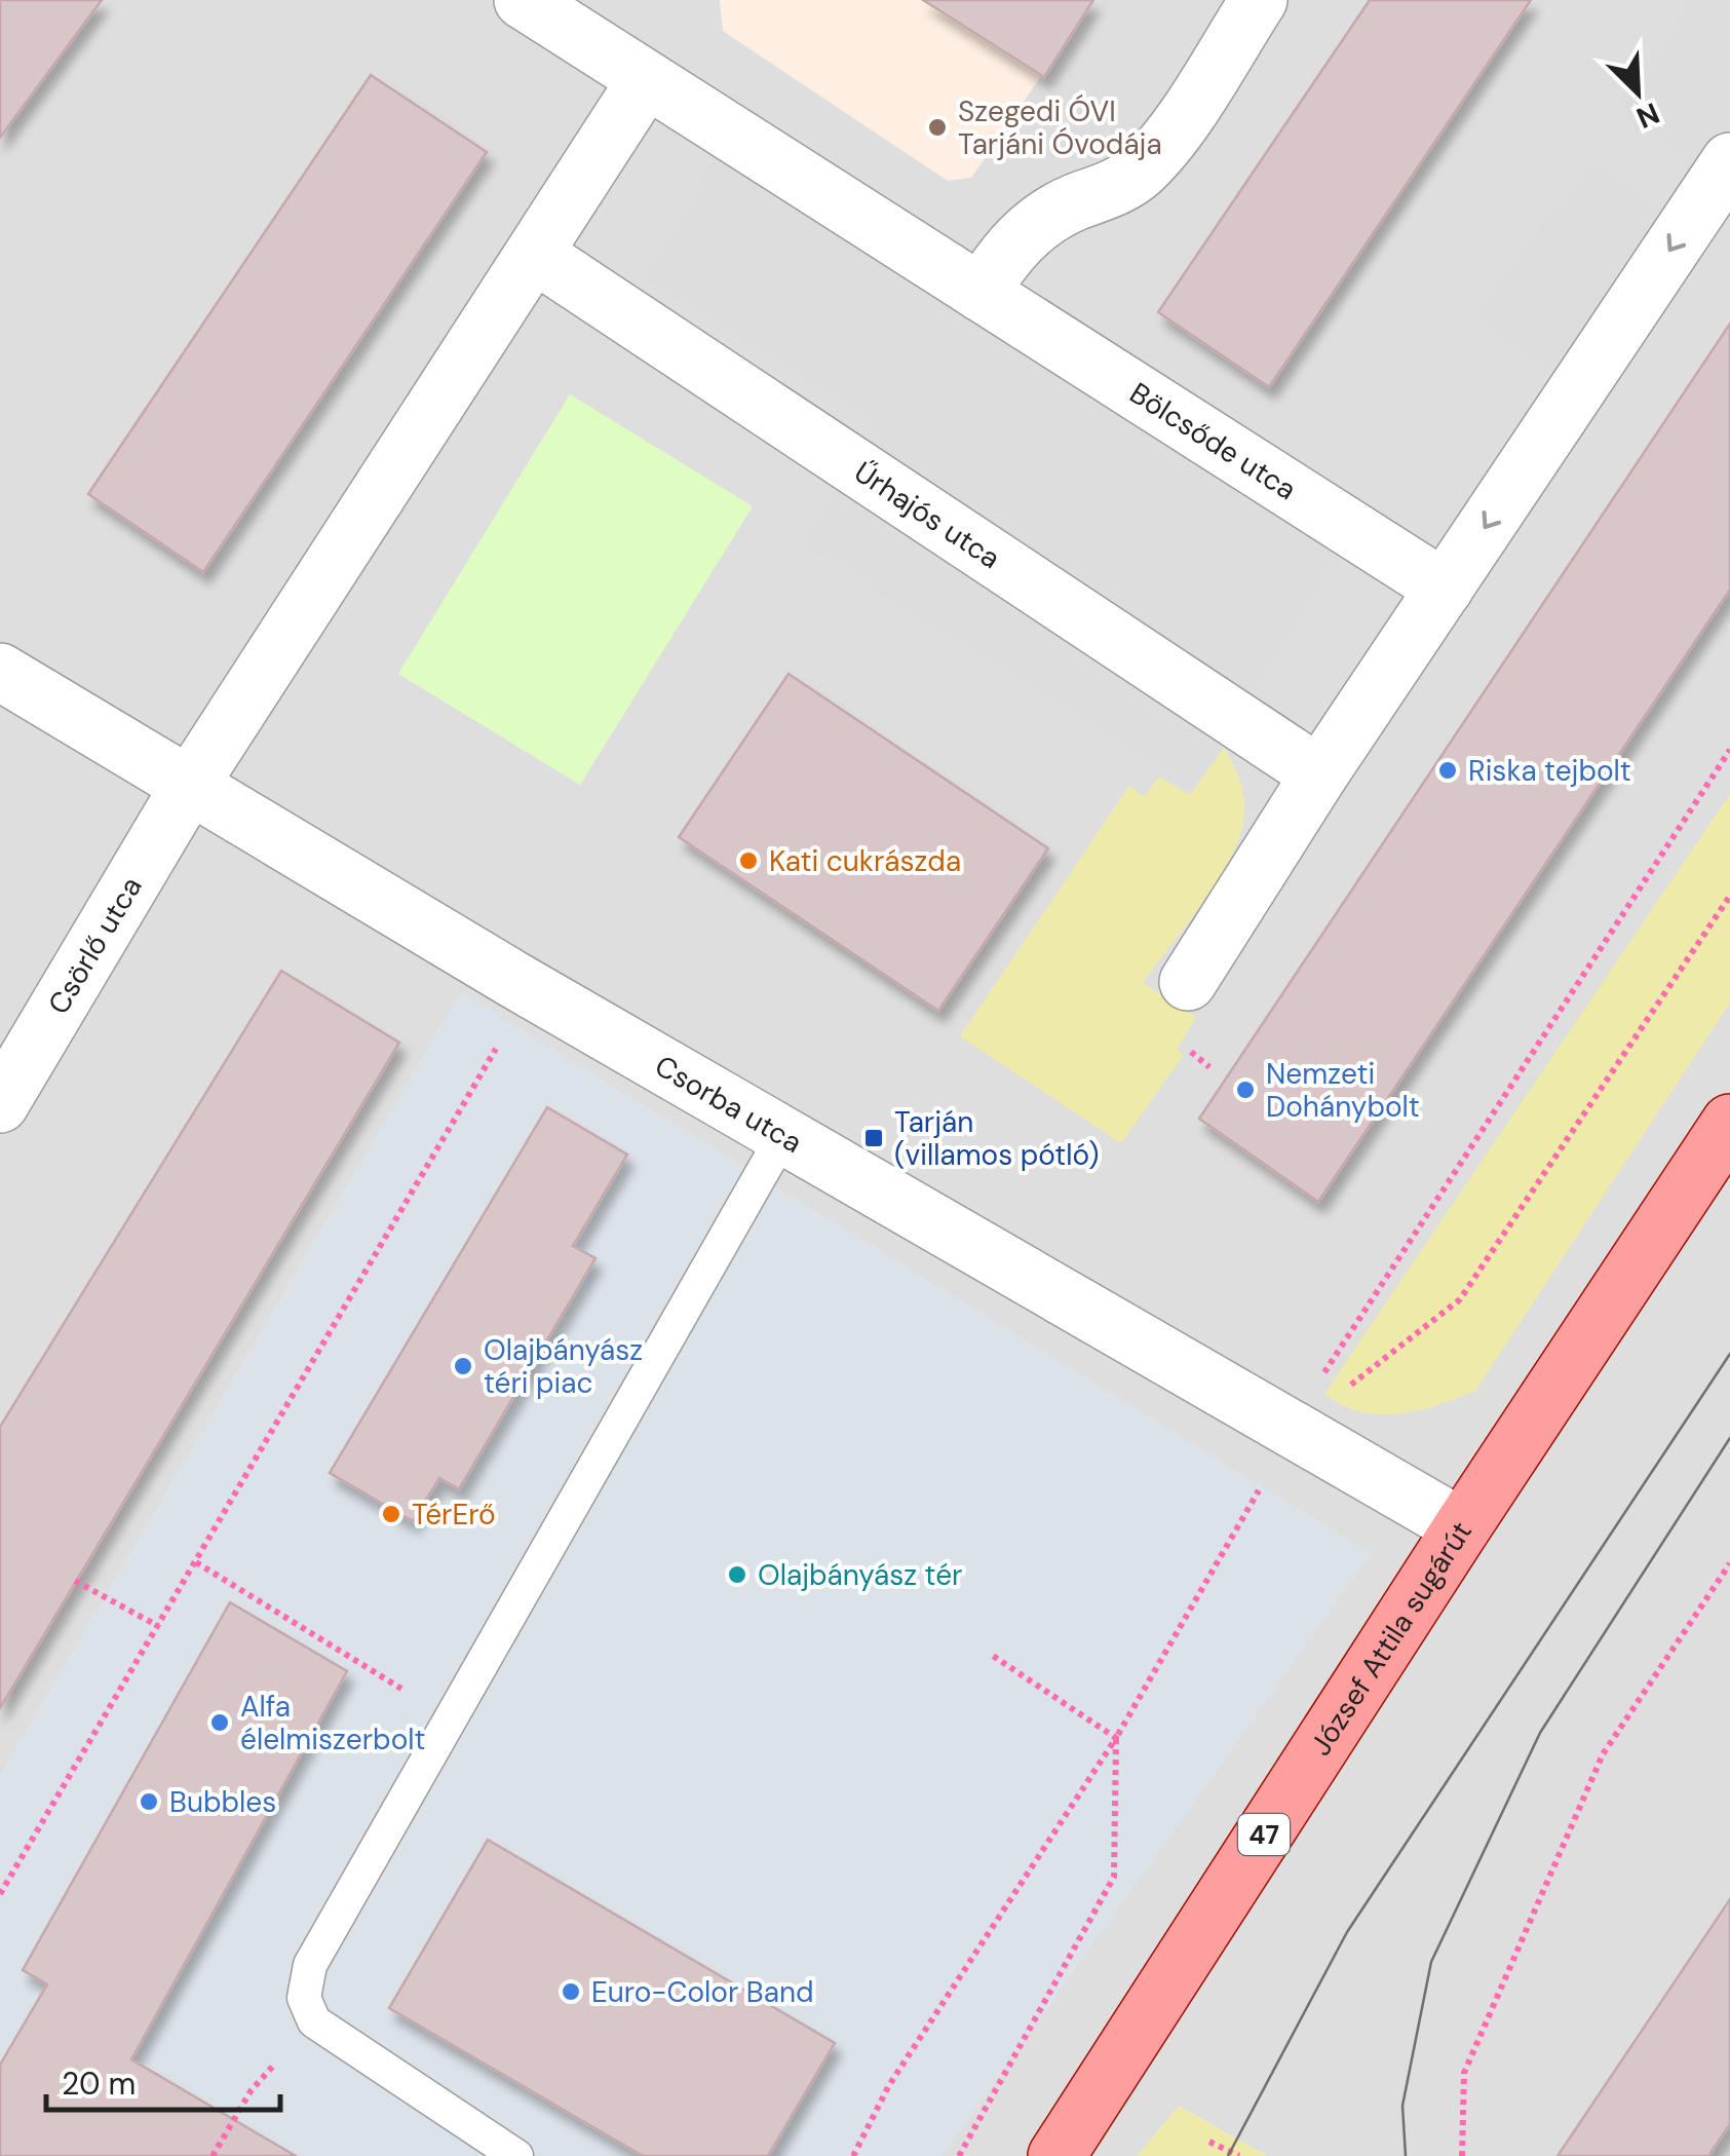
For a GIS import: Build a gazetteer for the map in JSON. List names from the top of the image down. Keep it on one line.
{"streets":{"main road":["József Attila sugárút","47"],"street":["Bölcsőde utca","Űrhajós utca","Csörlő utca","Csorba utca"]},"crossings":[["Csörlő utca","Csorba utca"],["Csorba utca","József Attila sugárút"]],"places":{"other":["Szegedi ÓVI Tarjáni Óvodája","Riska tejbolt","Kati cukrászda","Nemzeti Dohánybolt","Olajbányász téri piac","TérErő","Olajbányász tér","Alfa élelmiszerbolt","Bubbles","Euro-Color Band"],"transit":["Tarján (villamos pótló)"]},"scale_bar":"20 m","north":"bottom right"}
